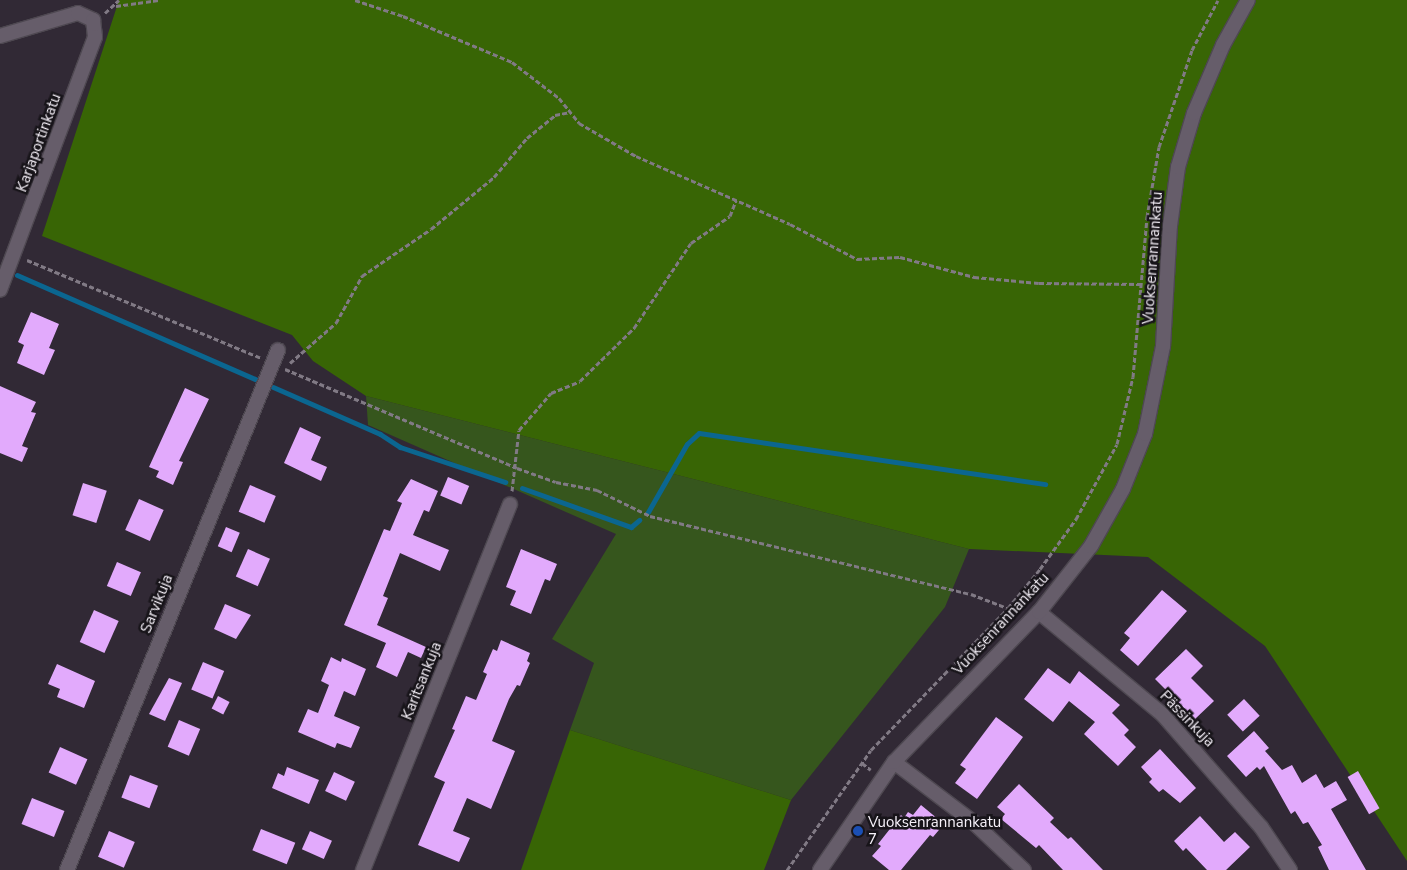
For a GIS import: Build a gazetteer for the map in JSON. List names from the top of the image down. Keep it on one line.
{"streets":{"street":["Karjaportinkatu","Vuoksenrannankatu","Sarvikuja","Karitsankuja","Pässinkuja"]},"crossings":[["Vuoksenrannankatu","Pässinkuja"]],"places":["Vuoksenrannankatu 7"]}
